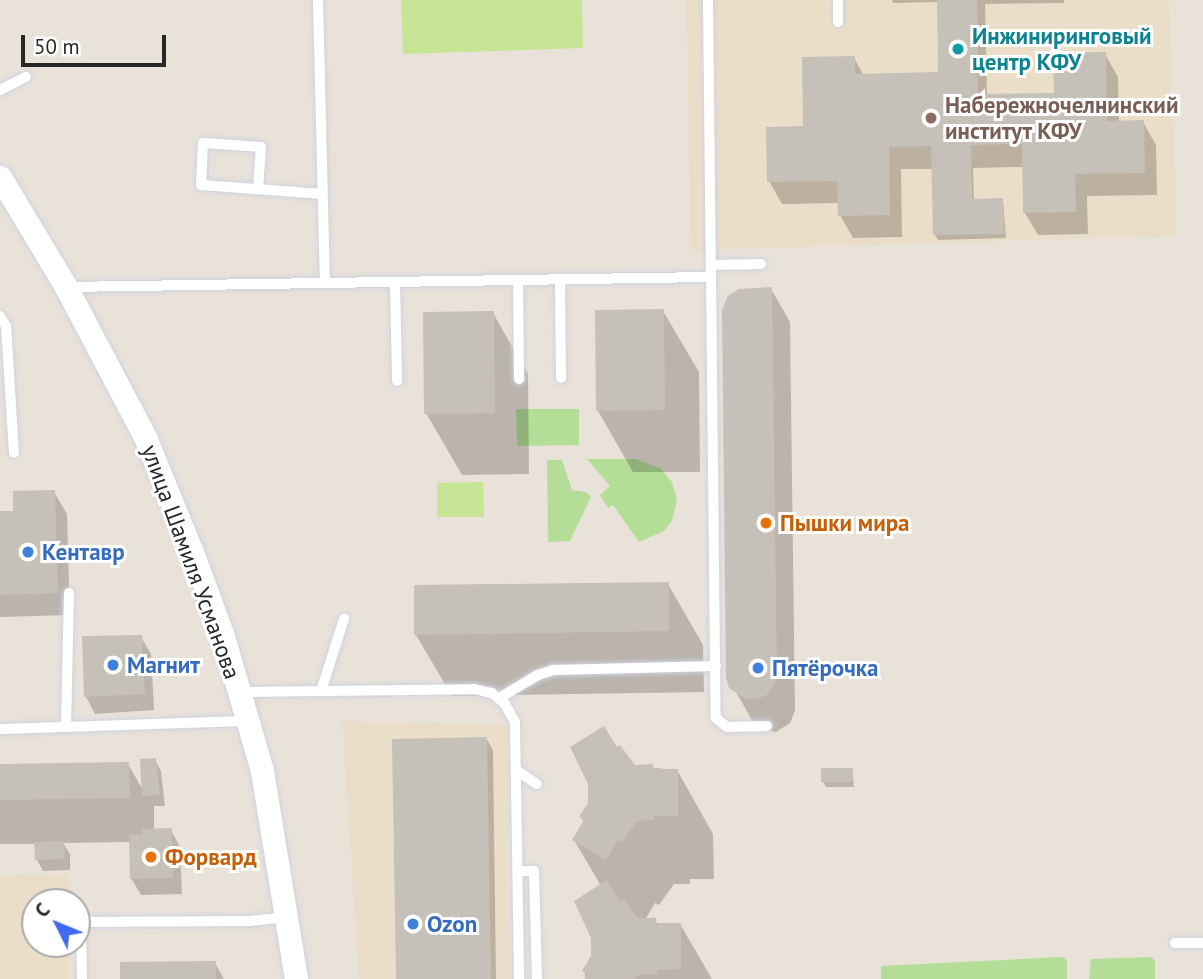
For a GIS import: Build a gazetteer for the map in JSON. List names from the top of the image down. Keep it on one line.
{"streets":{"street":["улица Шамиля Усманова"]},"places":["Инжиниринговый центр КФУ","Набережночелнинский институт КФУ","Пышки мира","Кентавр","Магнит","Пятёрочка","Форвард","Ozon"],"scale_bar":"50 m","north":"top left"}
